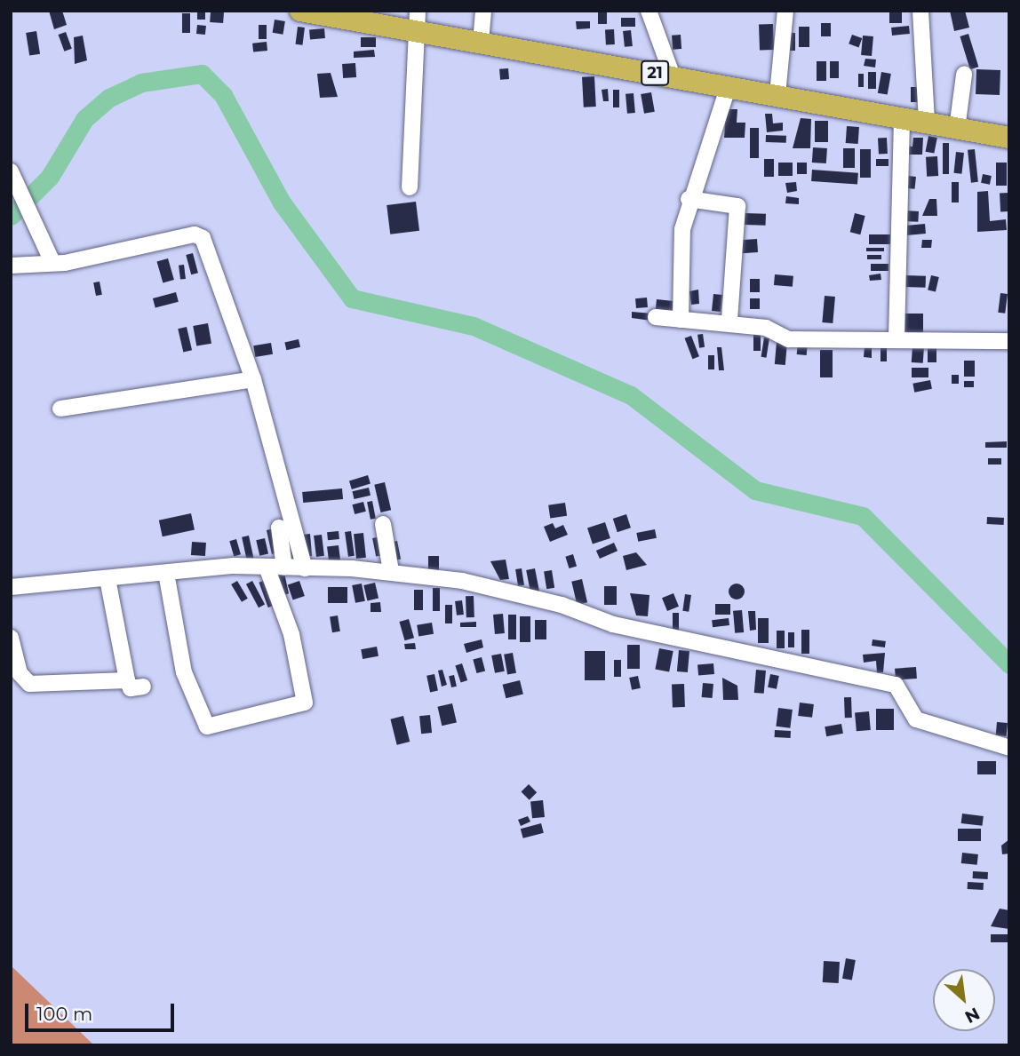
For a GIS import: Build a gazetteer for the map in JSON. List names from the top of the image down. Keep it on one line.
{"streets":{"highway":["21"]},"scale_bar":"100 m","north":"bottom right"}
